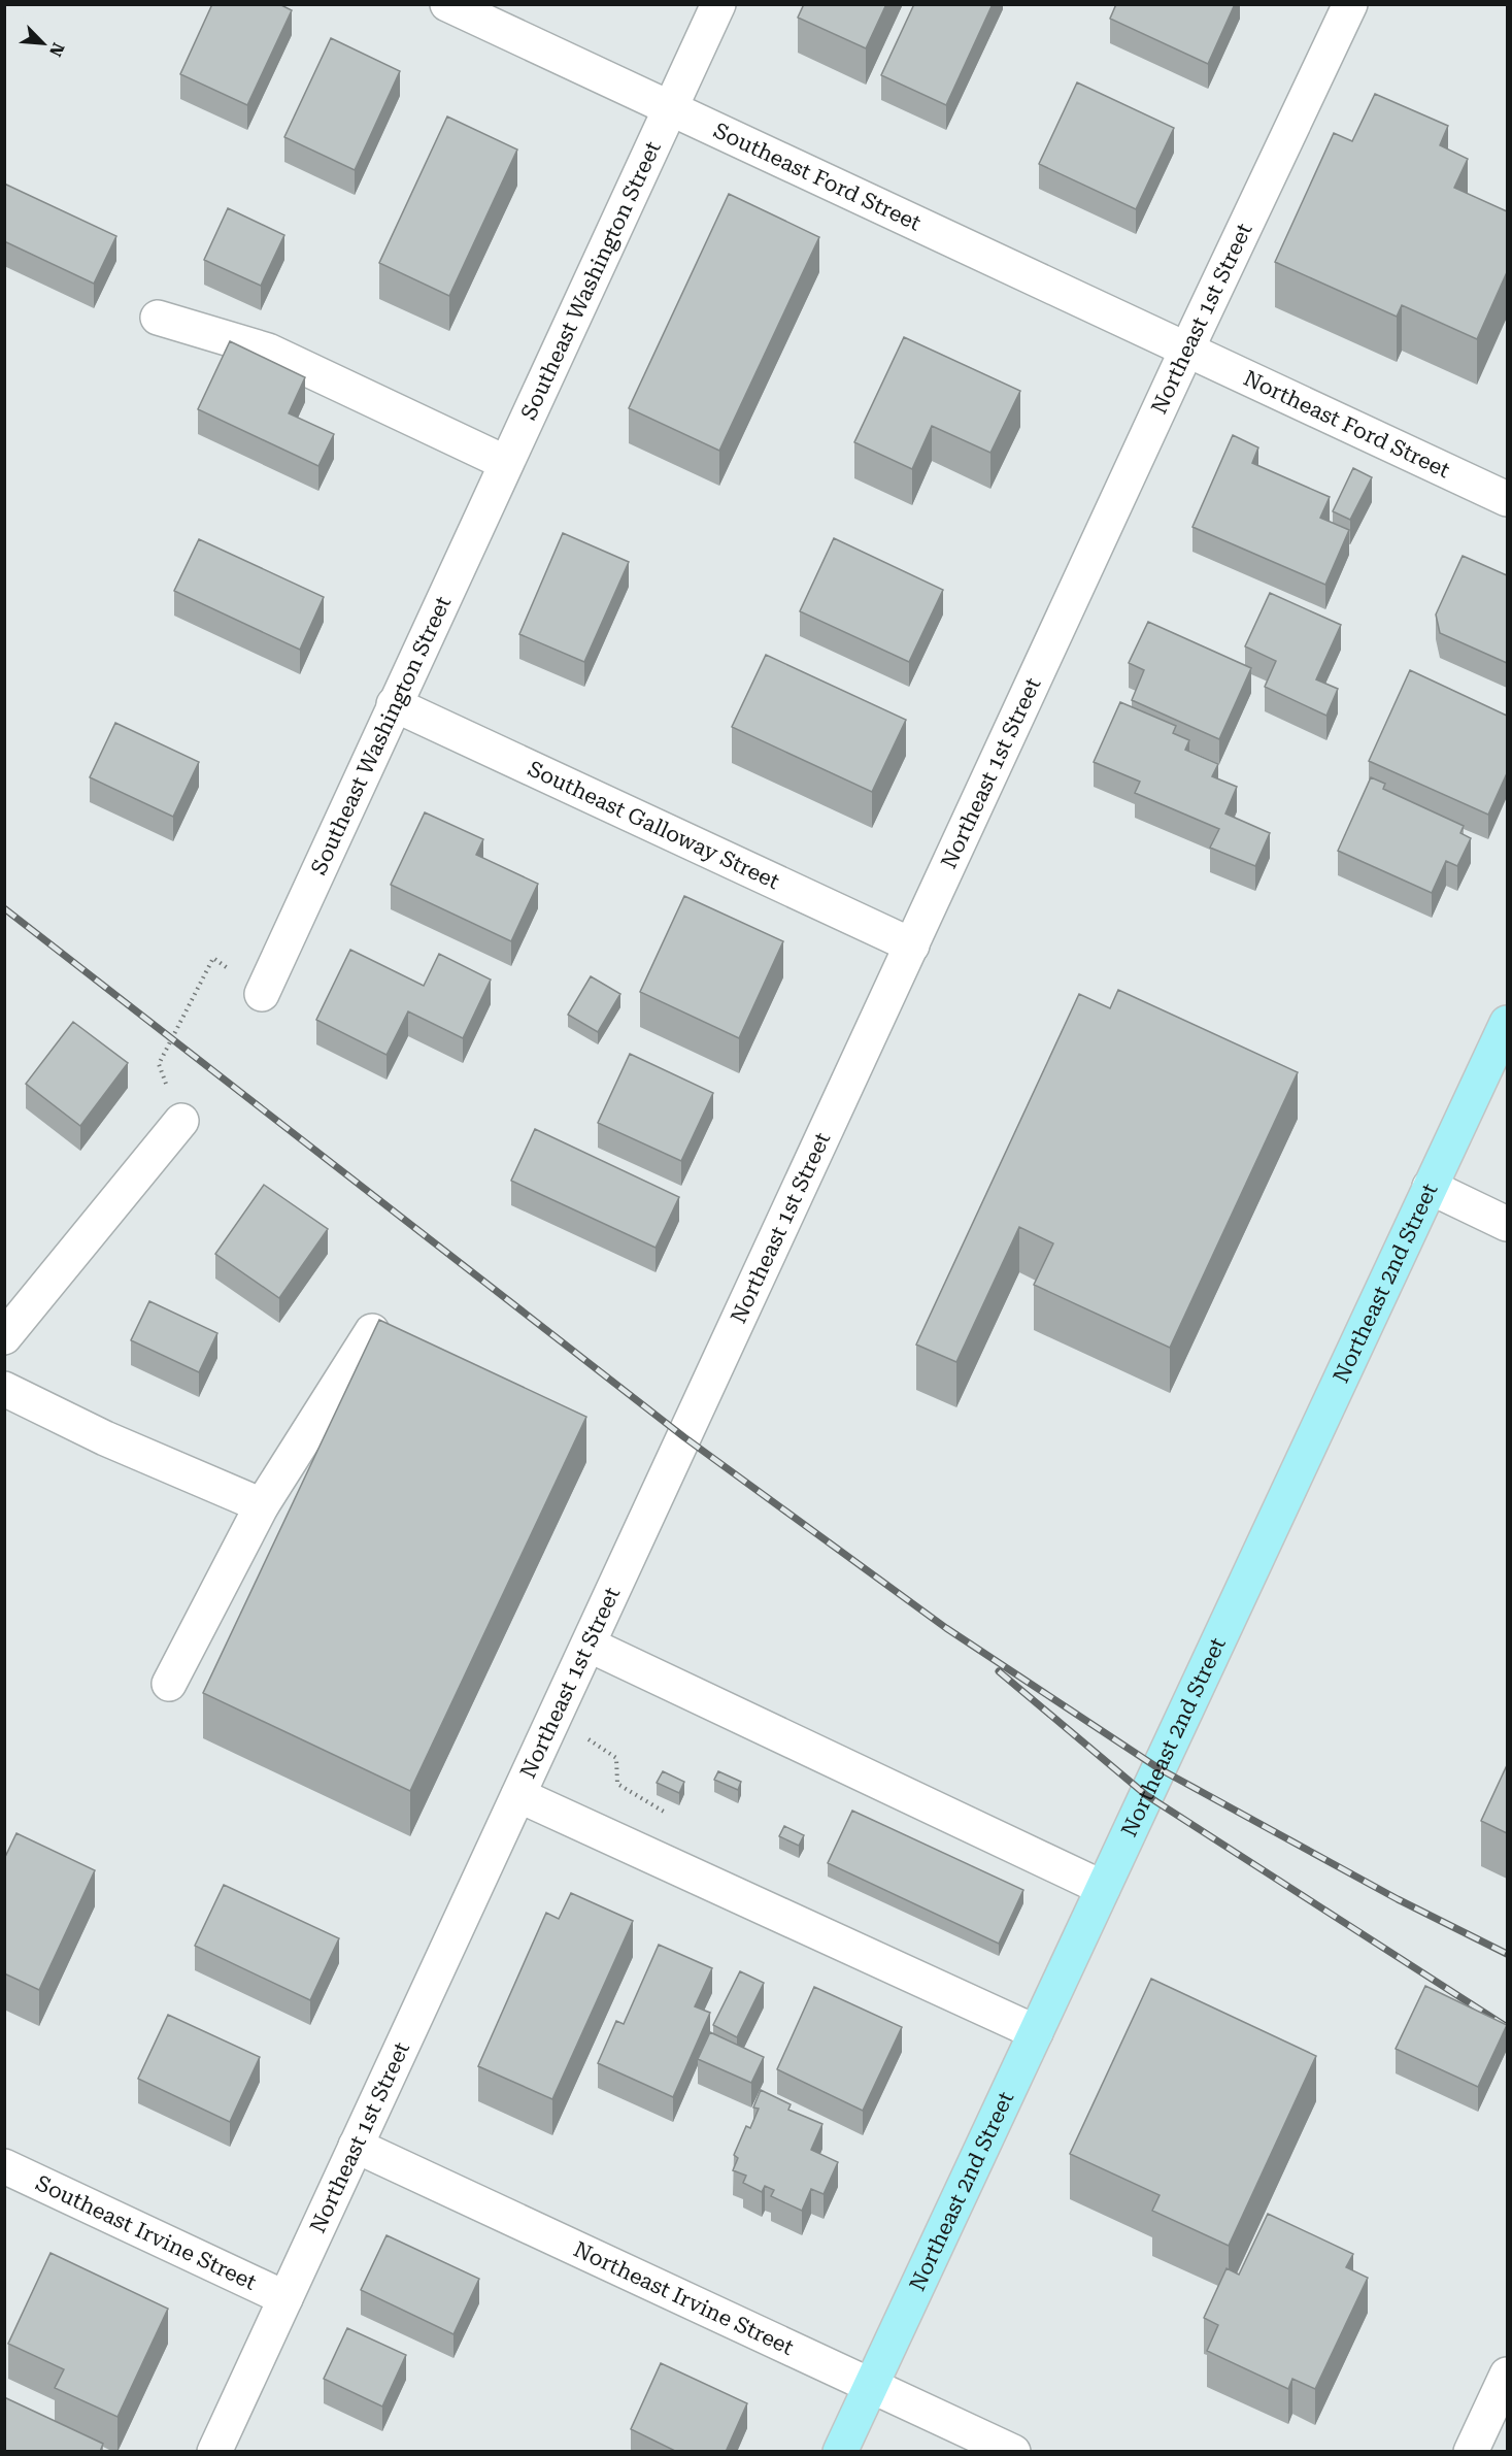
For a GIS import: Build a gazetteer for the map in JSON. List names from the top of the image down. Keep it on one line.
{"streets":{"main road":["Northeast 2nd Street"],"street":["Southeast Ford Street","Southeast Washington Street","Northeast 1st Street","Northeast Ford Street","Southeast Galloway Street","Southeast Irvine Street","Northeast Irvine Street"]},"crossings":[["Southeast Ford Street","Southeast Washington Street"],["Southeast Ford Street","Northeast 1st Street"],["Southeast Ford Street","Northeast Ford Street"],["Southeast Washington Street","Southeast Galloway Street"],["Northeast 1st Street","Northeast Ford Street"],["Northeast 1st Street","Southeast Galloway Street"],["Northeast 1st Street","Southeast Irvine Street"],["Northeast 1st Street","Northeast Irvine Street"],["Northeast 2nd Street","Northeast Irvine Street"]],"north":"bottom right"}
